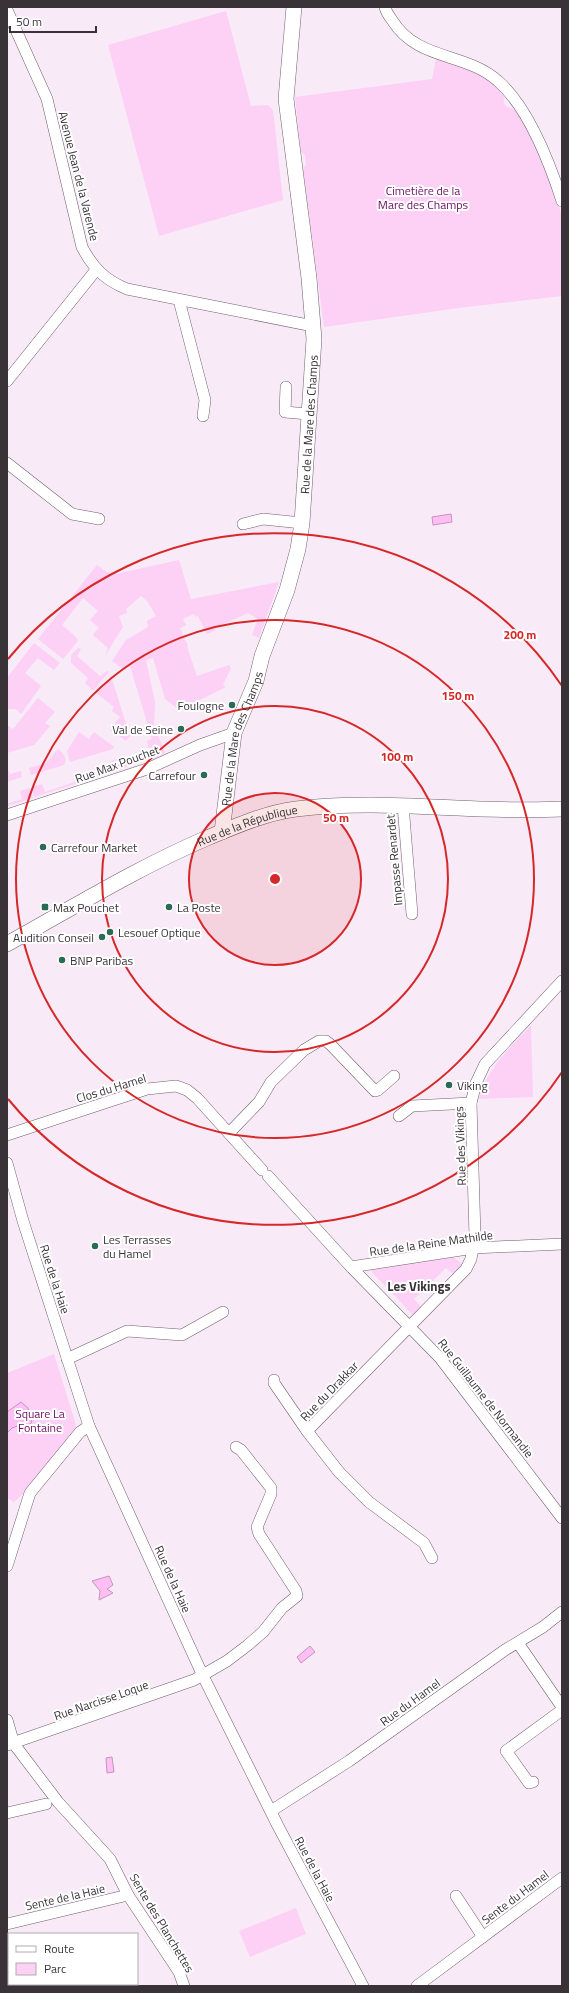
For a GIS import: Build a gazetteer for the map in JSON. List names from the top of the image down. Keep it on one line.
{"streets":{"street":["Avenue Jean de la Varende","Rue de la Mare des Champs","Rue Max Pouchet","Rue de la République","Impasse Renardet","Clos du Hamel","Rue des Vikings","Rue de la Reine Mathilde","Rue de la Haie","Rue du Drakkar","Rue Guillaume de Normandie","Rue Narcisse Loque","Rue du Hamel","Sente de la Haie","Sente du Hamel","Sente des Planchettes"]},"crossings":[["Avenue Jean de la Varende","Rue de la Mare des Champs"],["Rue de la Mare des Champs","Rue Max Pouchet"],["Rue de la Mare des Champs","Rue de la République"],["Rue de la République","Impasse Renardet"],["Clos du Hamel","Rue Guillaume de Normandie"],["Rue des Vikings","Rue de la Reine Mathilde"],["Rue des Vikings","Rue du Drakkar"],["Rue des Vikings","Rue Guillaume de Normandie"],["Rue de la Reine Mathilde","Rue Guillaume de Normandie"],["Rue de la Haie","Rue Narcisse Loque"],["Rue de la Haie","Rue du Hamel"],["Rue du Drakkar","Rue Guillaume de Normandie"],["Rue Narcisse Loque","Sente des Planchettes"],["Sente de la Haie","Sente des Planchettes"]],"districts":["Les Vikings"],"parks":["Cimetière de la Mare des Champs","Square La Fontaine"],"places":{"other":["Foulogne","Val de Seine","Carrefour","Carrefour Market","La Poste","Lesouef Optique","Audition Conseil","BNP Paribas","Viking","Les Terrasses du Hamel"],"transit":["Max Pouchet"]},"legend":["Route","Parc"],"scale_bar":"50 m","rings":["200 m","150 m","100 m","50 m"]}
